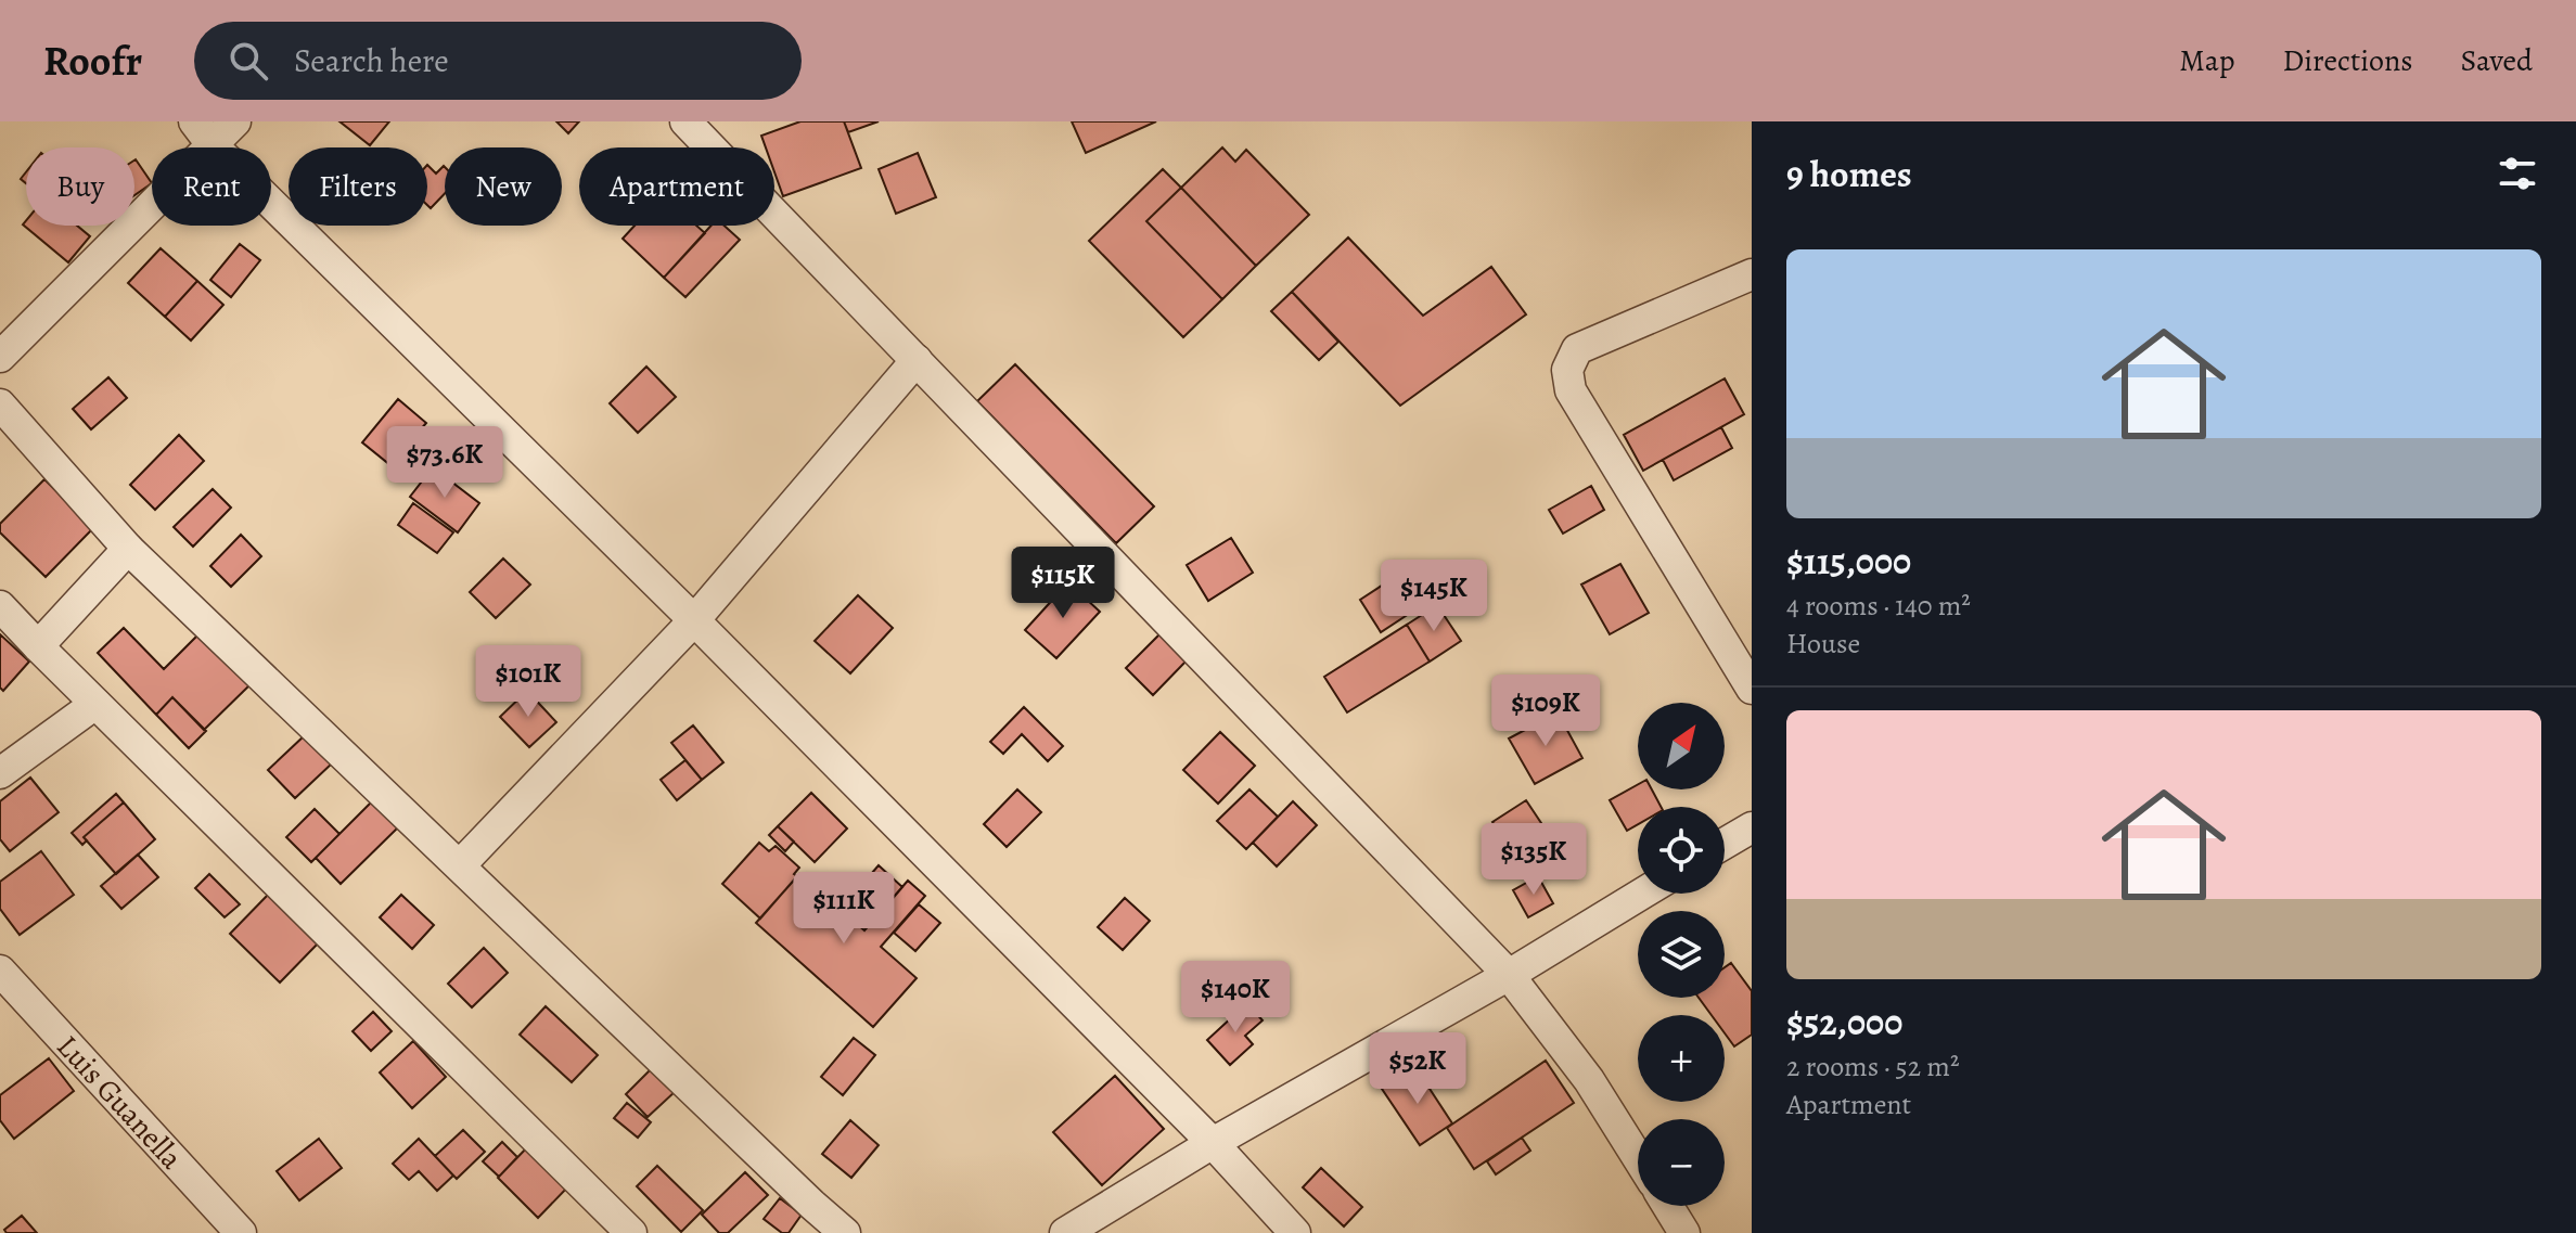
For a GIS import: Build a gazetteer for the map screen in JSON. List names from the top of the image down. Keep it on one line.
{"streets":{"street":["Luis Guanella"]},"north":"top right","page":{"header":"Roofr","search":"Search here","nav":["Map","Directions","Saved"],"heading":"9 homes","chip":["Buy","Rent","Filters","New","Apartment"],"list":[{"name":"$115,000","note":"4 rooms · 140 m² · House"},{"name":"$52,000","note":"2 rooms · 52 m² · Apartment"}],"price":["$73.6K","$115K","$145K","$101K","$109K","$135K","$111K","$140K","$52K"],"map_buttons":["+","−"]}}
